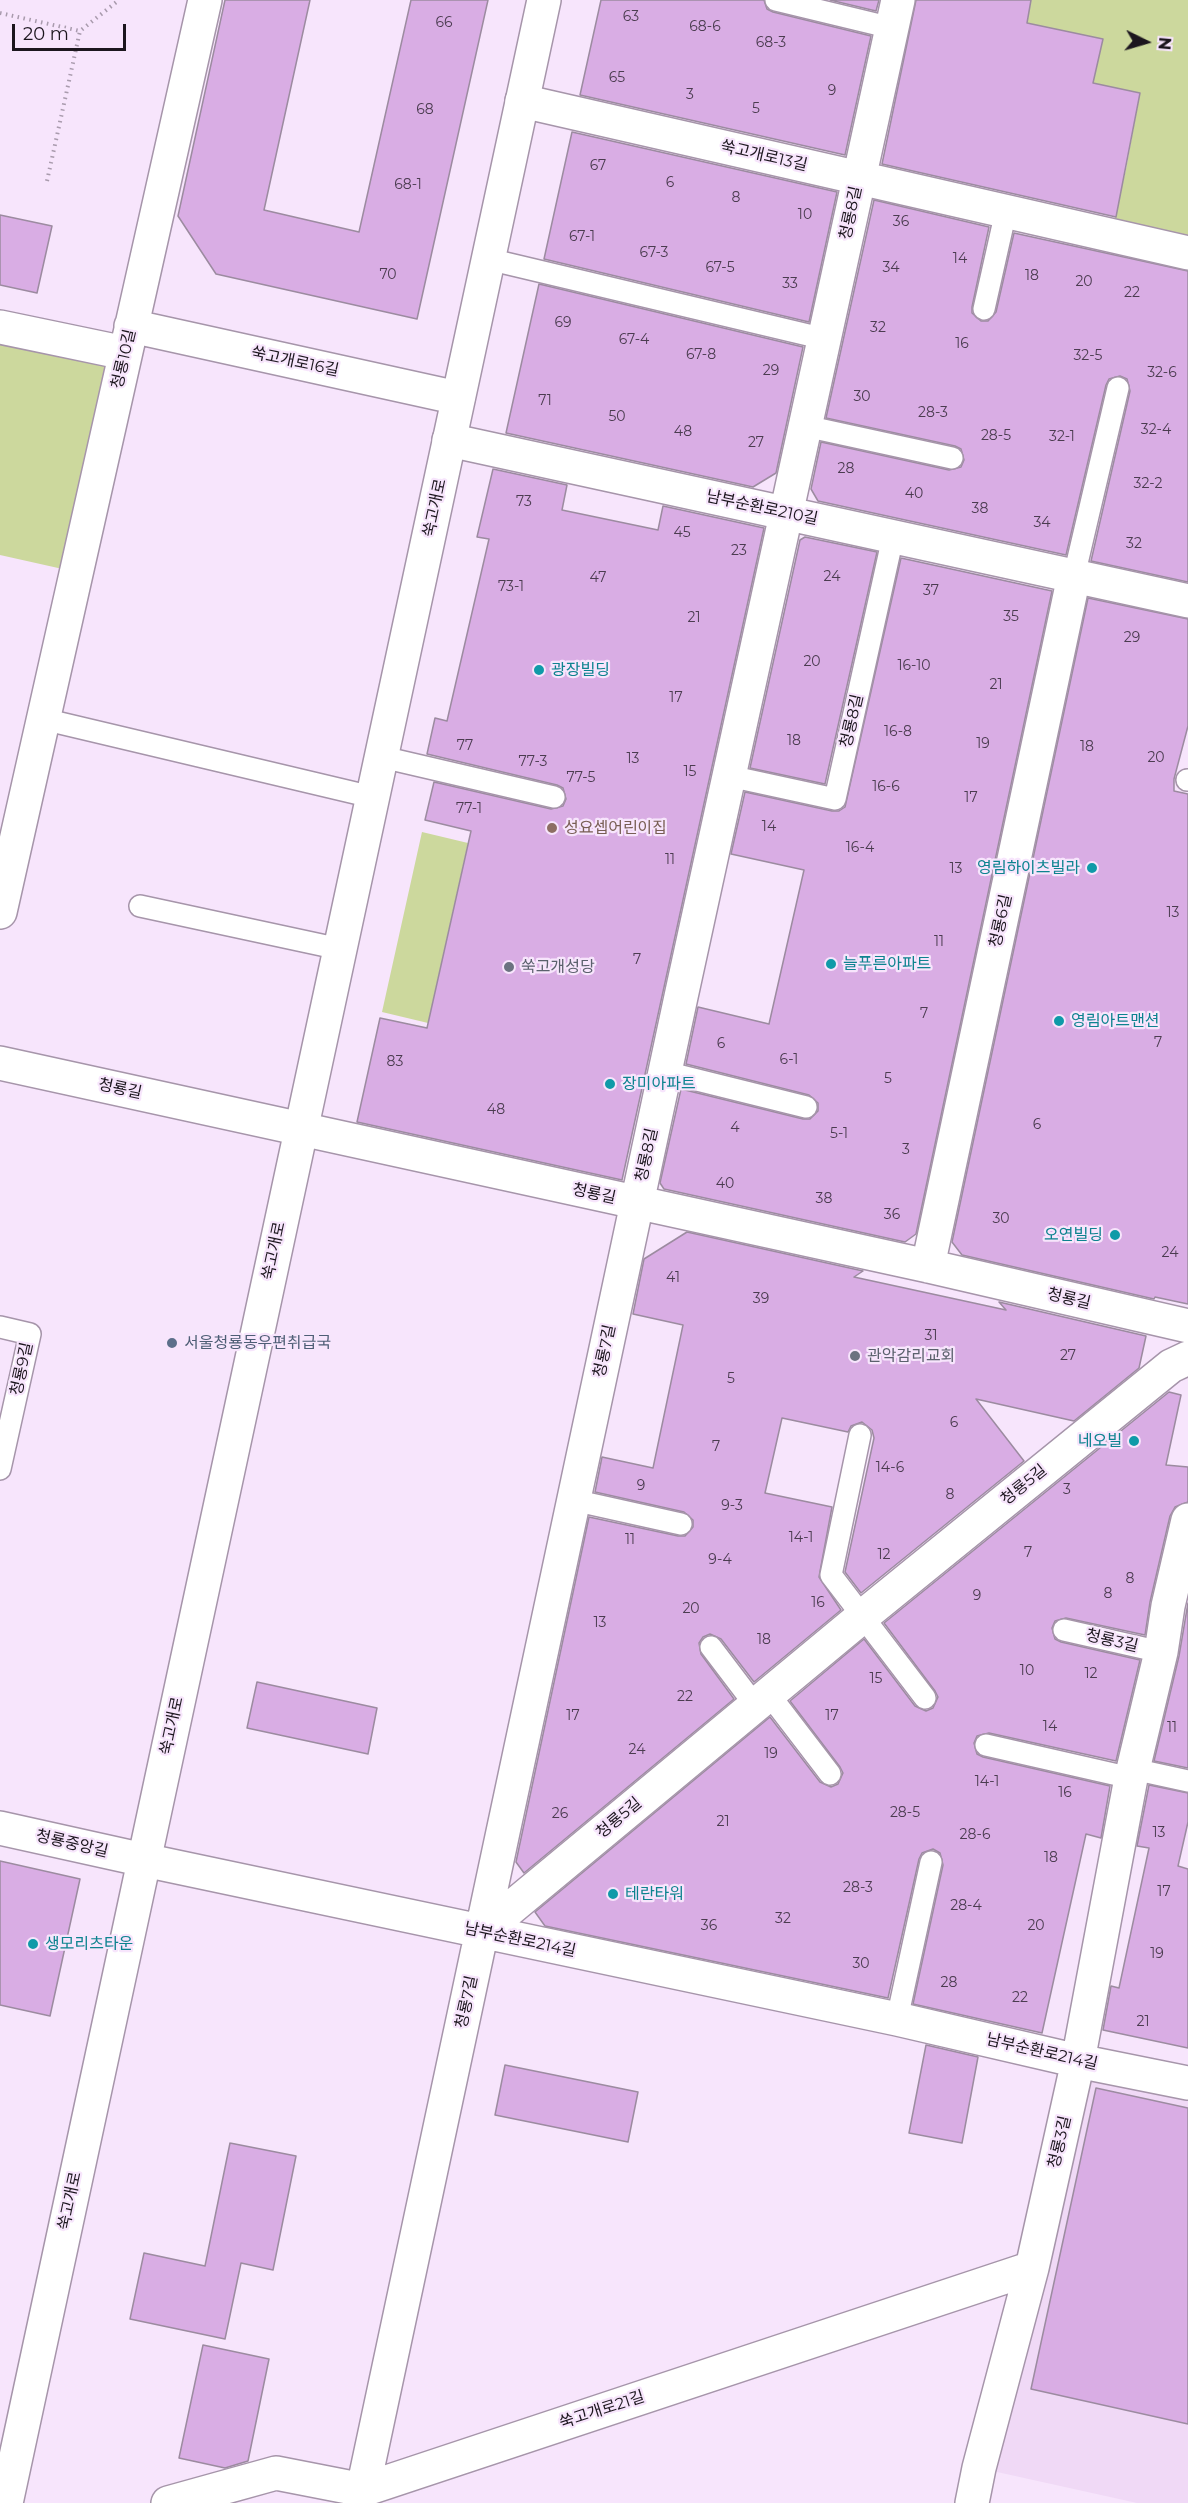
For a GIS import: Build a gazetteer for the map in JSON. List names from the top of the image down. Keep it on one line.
{"streets":{"street":["쑥고개로13길","청룡8길","청룡10길","쑥고개로16길","쑥고개로","남부순환로210길","청룡6길","청룡길","청룡7길","청룡5길","청룡3길","청룡중앙길","남부순환로214길","쑥고개로21길"],"lane":["청룡9길"]},"crossings":[["쑥고개로13길","청룡8길"],["쑥고개로13길","쑥고개로"],["청룡8길","남부순환로210길"],["청룡8길","청룡길"],["청룡8길","청룡7길"],["청룡10길","쑥고개로16길"],["쑥고개로16길","쑥고개로"],["쑥고개로","남부순환로210길"],["쑥고개로","청룡길"],["쑥고개로","청룡중앙길"],["쑥고개로","남부순환로214길"],["남부순환로210길","청룡6길"],["청룡6길","청룡길"],["청룡길","청룡7길"],["청룡7길","청룡5길"],["청룡7길","남부순환로214길"],["청룡7길","쑥고개로21길"],["청룡5길","남부순환로214길"],["청룡3길","남부순환로214길"],["청룡3길","쑥고개로21길"],["청룡중앙길","남부순환로214길"]],"places":["광장빌딩","성요셉어린이집","영림하이츠빌라","늘푸른아파트","쑥고개성당","영림아트맨션","장미아파트","오연빌딩","서울청룡동우편취급국","관악감리교회","네오빌","테란타워","생모리츠타운"],"house_numbers":["63","66","68-6","68-3","65","9","3","5","68","67","6","68-1","8","10","36","67-1","67-3","14","67-5","34","70","18","20","33","22","69","32","67-4","16","67-8","32-5","29","32-6","30","71","28-3","50","32-4","48","28-5","32-1","27","28","32-2","40","73","38","34","45","32","23","24","47","73-1","37","35","21","29","20","16-10","21","17","16-8","18","19","77","18","20","13","77-3","15","77-5","16-6","17","77-1","14","16-4","11","13","13","11","7","7","7","6","6-1","83","5","48","6","4","5-1","3","40","38","36","30","24","41","39","31","27","5","6","7","14-6","9","3","8","9-3","14-1","11","7","12","9-4","8","8","9","16","20","13","18","10","12","15","22","17","17","14","11","24","19","14-1","16","28-5","26","21","13","28-6","18","28-3","17","28-4","32","36","20","19","30","28","22","21"],"scale_bar":"20 m","north":"right"}
